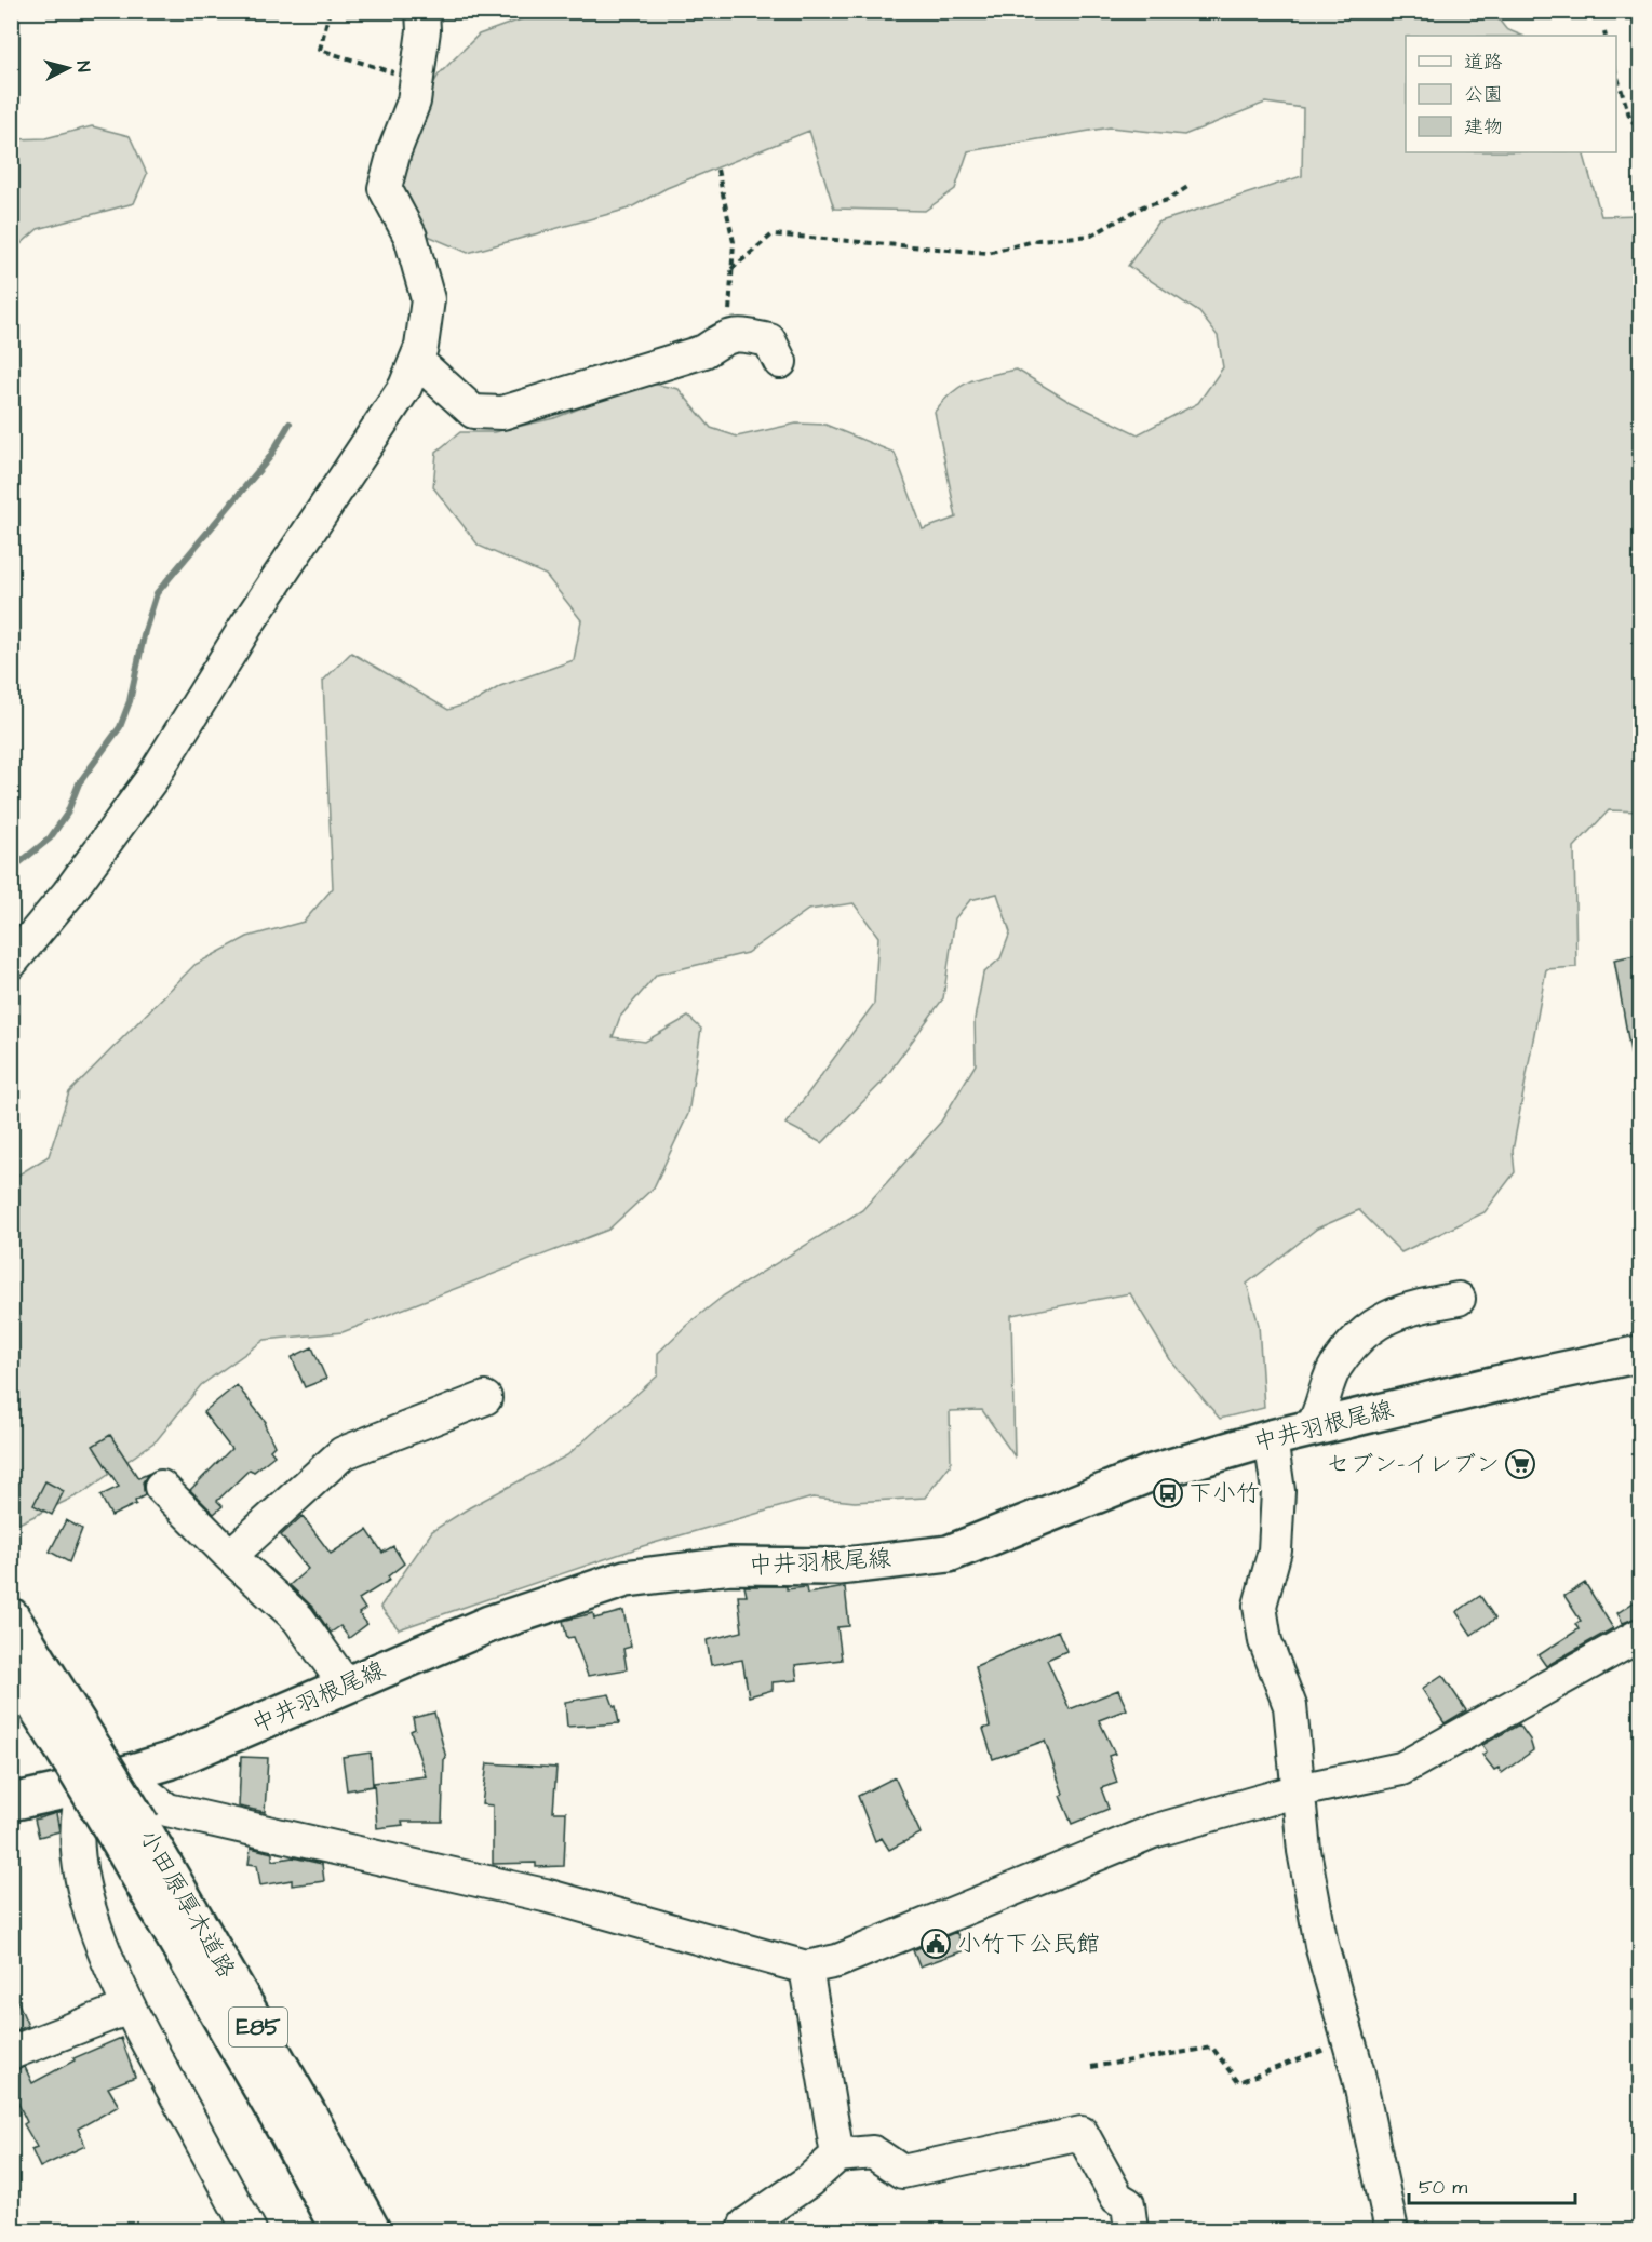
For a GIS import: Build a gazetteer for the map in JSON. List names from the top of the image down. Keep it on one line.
{"streets":{"main road":["中井羽根尾線","小田原厚木道路","E85"]},"crossings":[["中井羽根尾線","小田原厚木道路"]],"places":{"supermarket":["セブン-イレブン"],"bus stop":["下小竹"],"public building":["小竹下公民館"]},"legend":["道路","公園","建物"],"scale_bar":"50 m","north":"right"}
